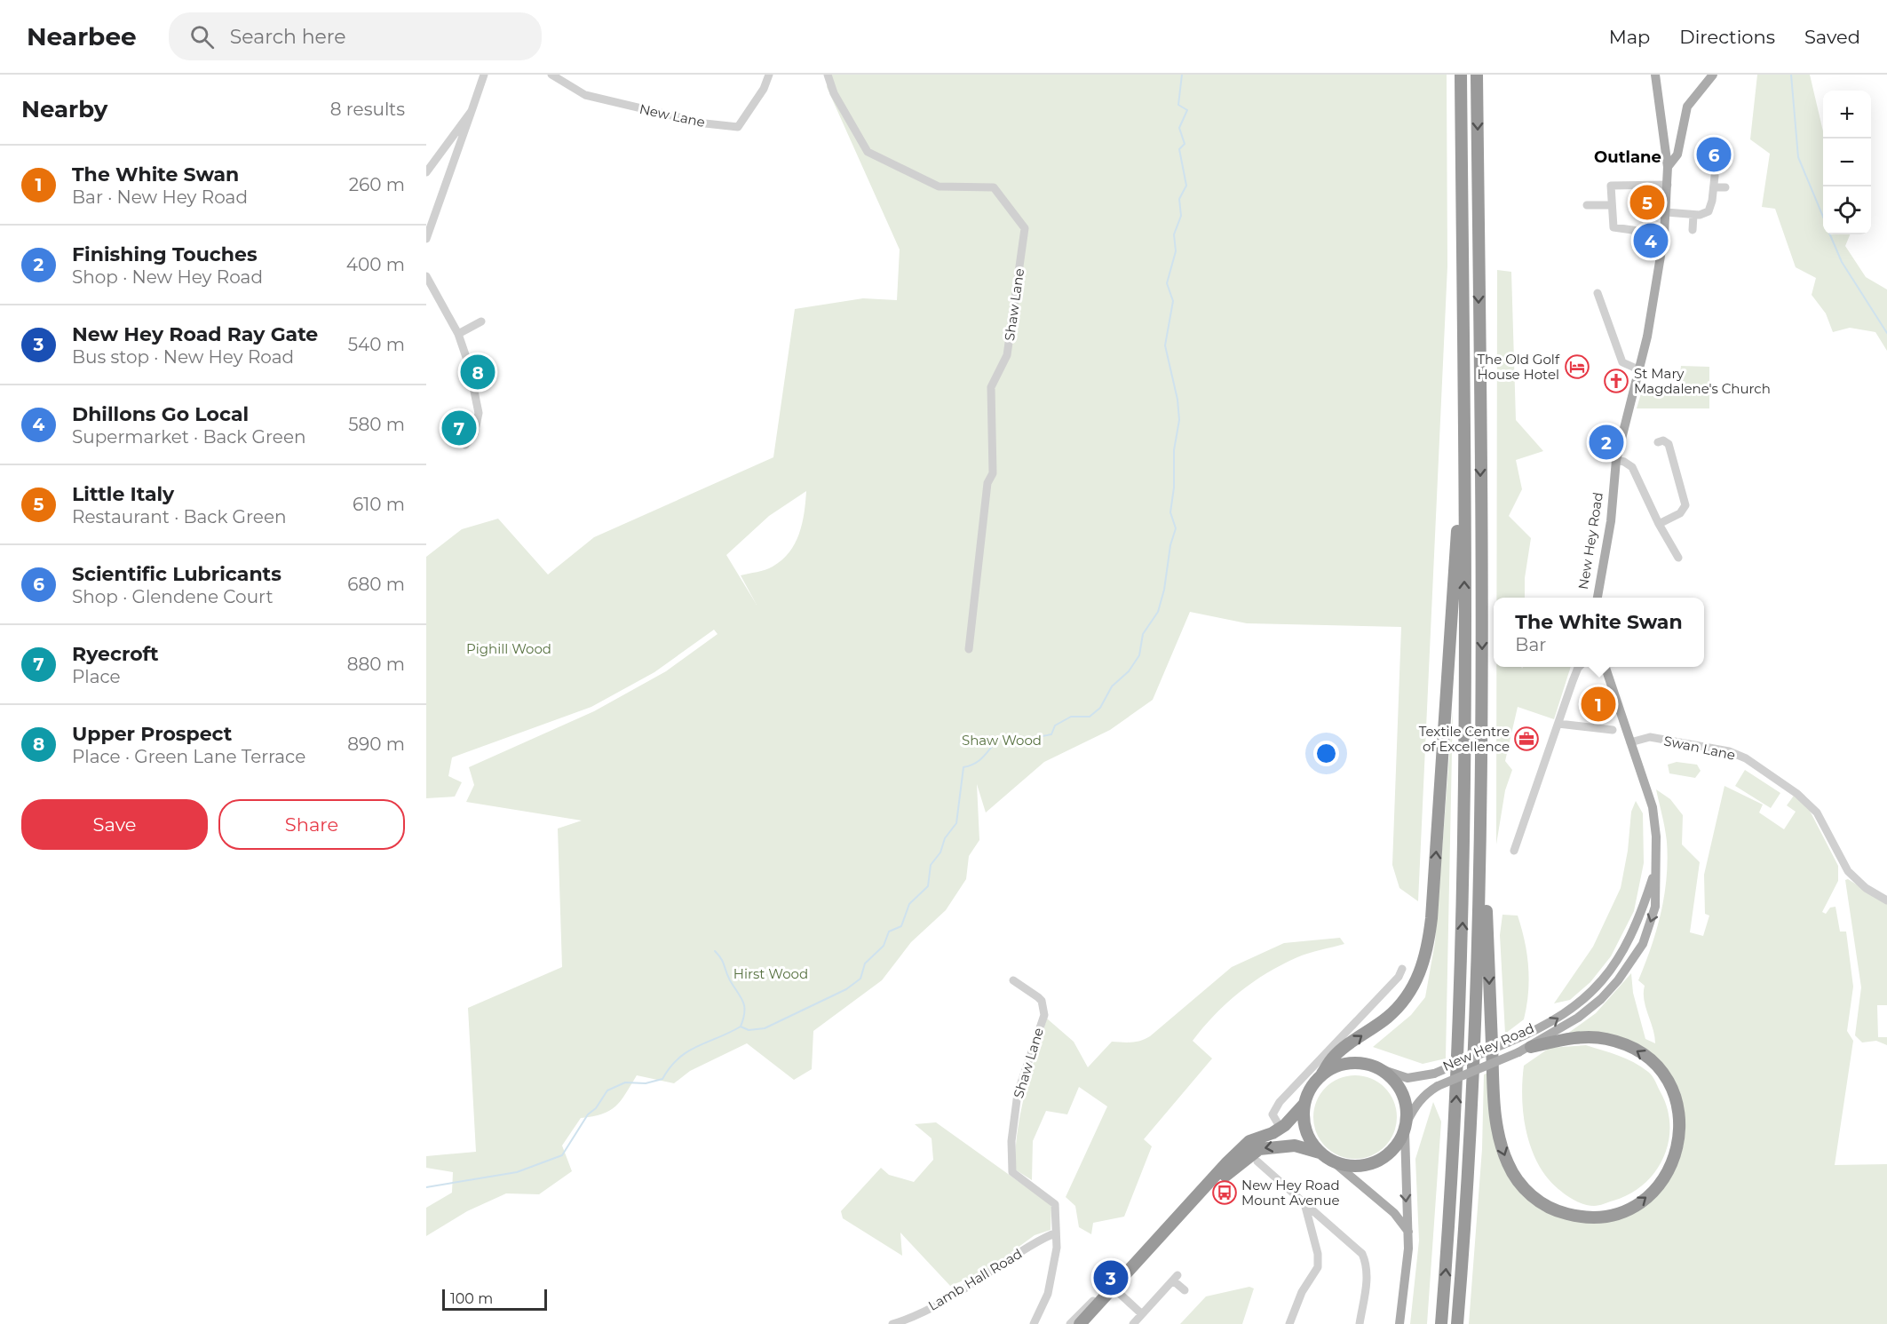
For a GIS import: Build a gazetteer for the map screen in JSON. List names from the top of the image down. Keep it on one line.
{"streets":{"main road":["New Hey Road"],"street":["New Lane","Shaw Lane","Swan Lane","Lamb Hall Road"]},"crossings":[["Shaw Lane","Lamb Hall Road"],["New Hey Road","Swan Lane"]],"districts":["Outlane"],"parks":["Pighill Wood","Shaw Wood","Hirst Wood"],"places":{"hotel":["The Old Golf House Hotel"],"church":["St Mary Magdalene's Church"],"office":["Textile Centre of Excellence"],"bus stop":["New Hey Road Mount Avenue"]},"scale_bar":"100 m","page":{"header":"Nearbee","search":"Search here","nav":["Map","Directions","Saved"],"heading":["Nearby","8 results"],"map_buttons":["+","−"],"pins":["6","5","4","8","7","2","1","3"],"list":[{"mark":"1","name":"The White Swan","note":"Bar · New Hey Road","value":"260 m"},{"mark":"2","name":"Finishing Touches","note":"Shop · New Hey Road","value":"400 m"},{"mark":"3","name":"New Hey Road Ray Gate","note":"Bus stop · New Hey Road","value":"540 m"},{"mark":"4","name":"Dhillons Go Local","note":"Supermarket · Back Green","value":"580 m"},{"mark":"5","name":"Little Italy","note":"Restaurant · Back Green","value":"610 m"},{"mark":"6","name":"Scientific Lubricants","note":"Shop · Glendene Court","value":"680 m"},{"mark":"7","name":"Ryecroft","note":"Place","value":"880 m"},{"mark":"8","name":"Upper Prospect","note":"Place · Green Lane Terrace","value":"890 m"}],"popup":["The White Swan","Bar"],"buttons":["Save","Share"],"scale":"100 m"}}
